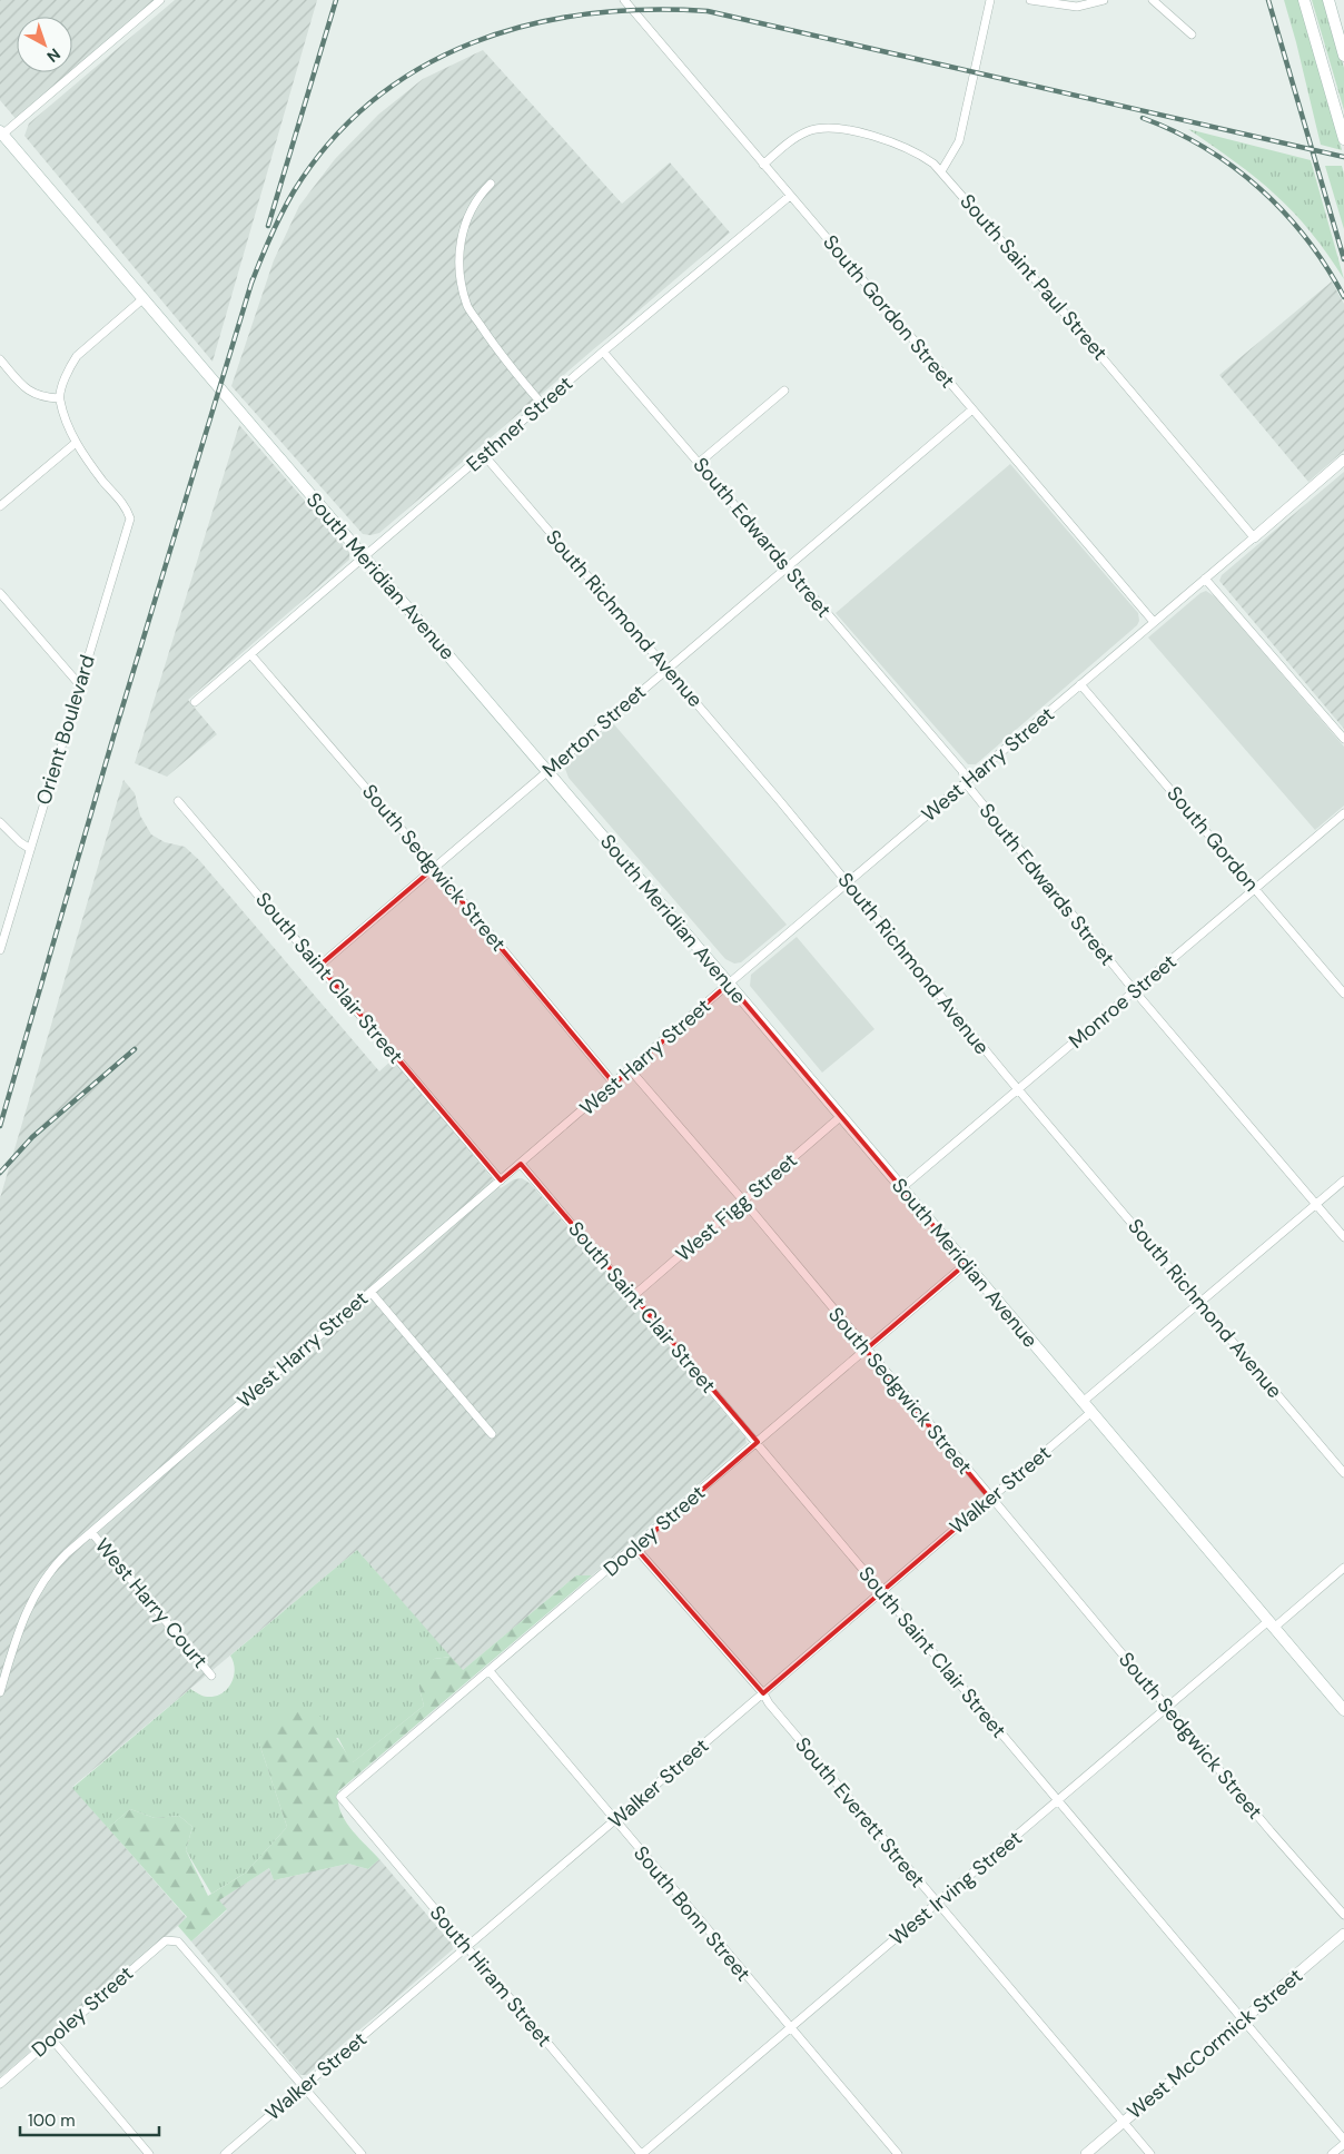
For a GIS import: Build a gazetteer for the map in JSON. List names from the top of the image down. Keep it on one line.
{"streets":{"main road":["South Meridian Avenue"],"street":["South Saint Paul Street","South Gordon Street","Esthner Street","South Edwards Street","South Richmond Avenue","Orient Boulevard","Merton Street","West Harry Street","South Gordon","South Sedgwick Street","South Saint Clair Street","Monroe Street","West Figg Street","Walker Street","Dooley Street","West Harry Court","South Everett Street","West Irving Street","South Bonn Street","South Hiram Street","West McCormick Street"]},"crossings":[["South Saint Paul Street","South Gordon Street"],["South Saint Paul Street","West Harry Street"],["South Gordon Street","Esthner Street"],["South Gordon Street","Merton Street"],["South Gordon Street","West Harry Street"],["Esthner Street","South Edwards Street"],["Esthner Street","South Meridian Avenue"],["Esthner Street","South Richmond Avenue"],["Esthner Street","South Sedgwick Street"],["South Edwards Street","Merton Street"],["South Edwards Street","West Harry Street"],["South Edwards Street","Monroe Street"],["South Meridian Avenue","Merton Street"],["South Meridian Avenue","West Harry Street"],["South Meridian Avenue","Monroe Street"],["South Meridian Avenue","West Figg Street"],["South Meridian Avenue","Walker Street"],["South Meridian Avenue","Dooley Street"],["South Meridian Avenue","West Irving Street"],["South Richmond Avenue","Merton Street"],["South Richmond Avenue","West Harry Street"],["South Richmond Avenue","Monroe Street"],["Merton Street","South Sedgwick Street"],["Merton Street","South Saint Clair Street"],["West Harry Street","South Gordon"],["West Harry Street","South Sedgwick Street"],["West Harry Street","South Saint Clair Street"],["West Harry Street","West Harry Court"],["South Gordon","Monroe Street"],["South Sedgwick Street","West Figg Street"],["South Sedgwick Street","Walker Street"],["South Sedgwick Street","Dooley Street"],["South Sedgwick Street","West Irving Street"],["South Saint Clair Street","West Figg Street"],["South Saint Clair Street","Walker Street"],["South Saint Clair Street","Dooley Street"],["South Saint Clair Street","West Irving Street"],["South Saint Clair Street","West McCormick Street"],["Walker Street","Dooley Street"],["Walker Street","South Everett Street"],["Walker Street","South Bonn Street"],["Walker Street","South Hiram Street"],["Dooley Street","South Everett Street"],["Dooley Street","South Bonn Street"],["Dooley Street","South Hiram Street"],["South Everett Street","West Irving Street"],["South Everett Street","West McCormick Street"],["West Irving Street","South Bonn Street"],["West Irving Street","South Hiram Street"]],"scale_bar":"100 m","north":"bottom right"}
